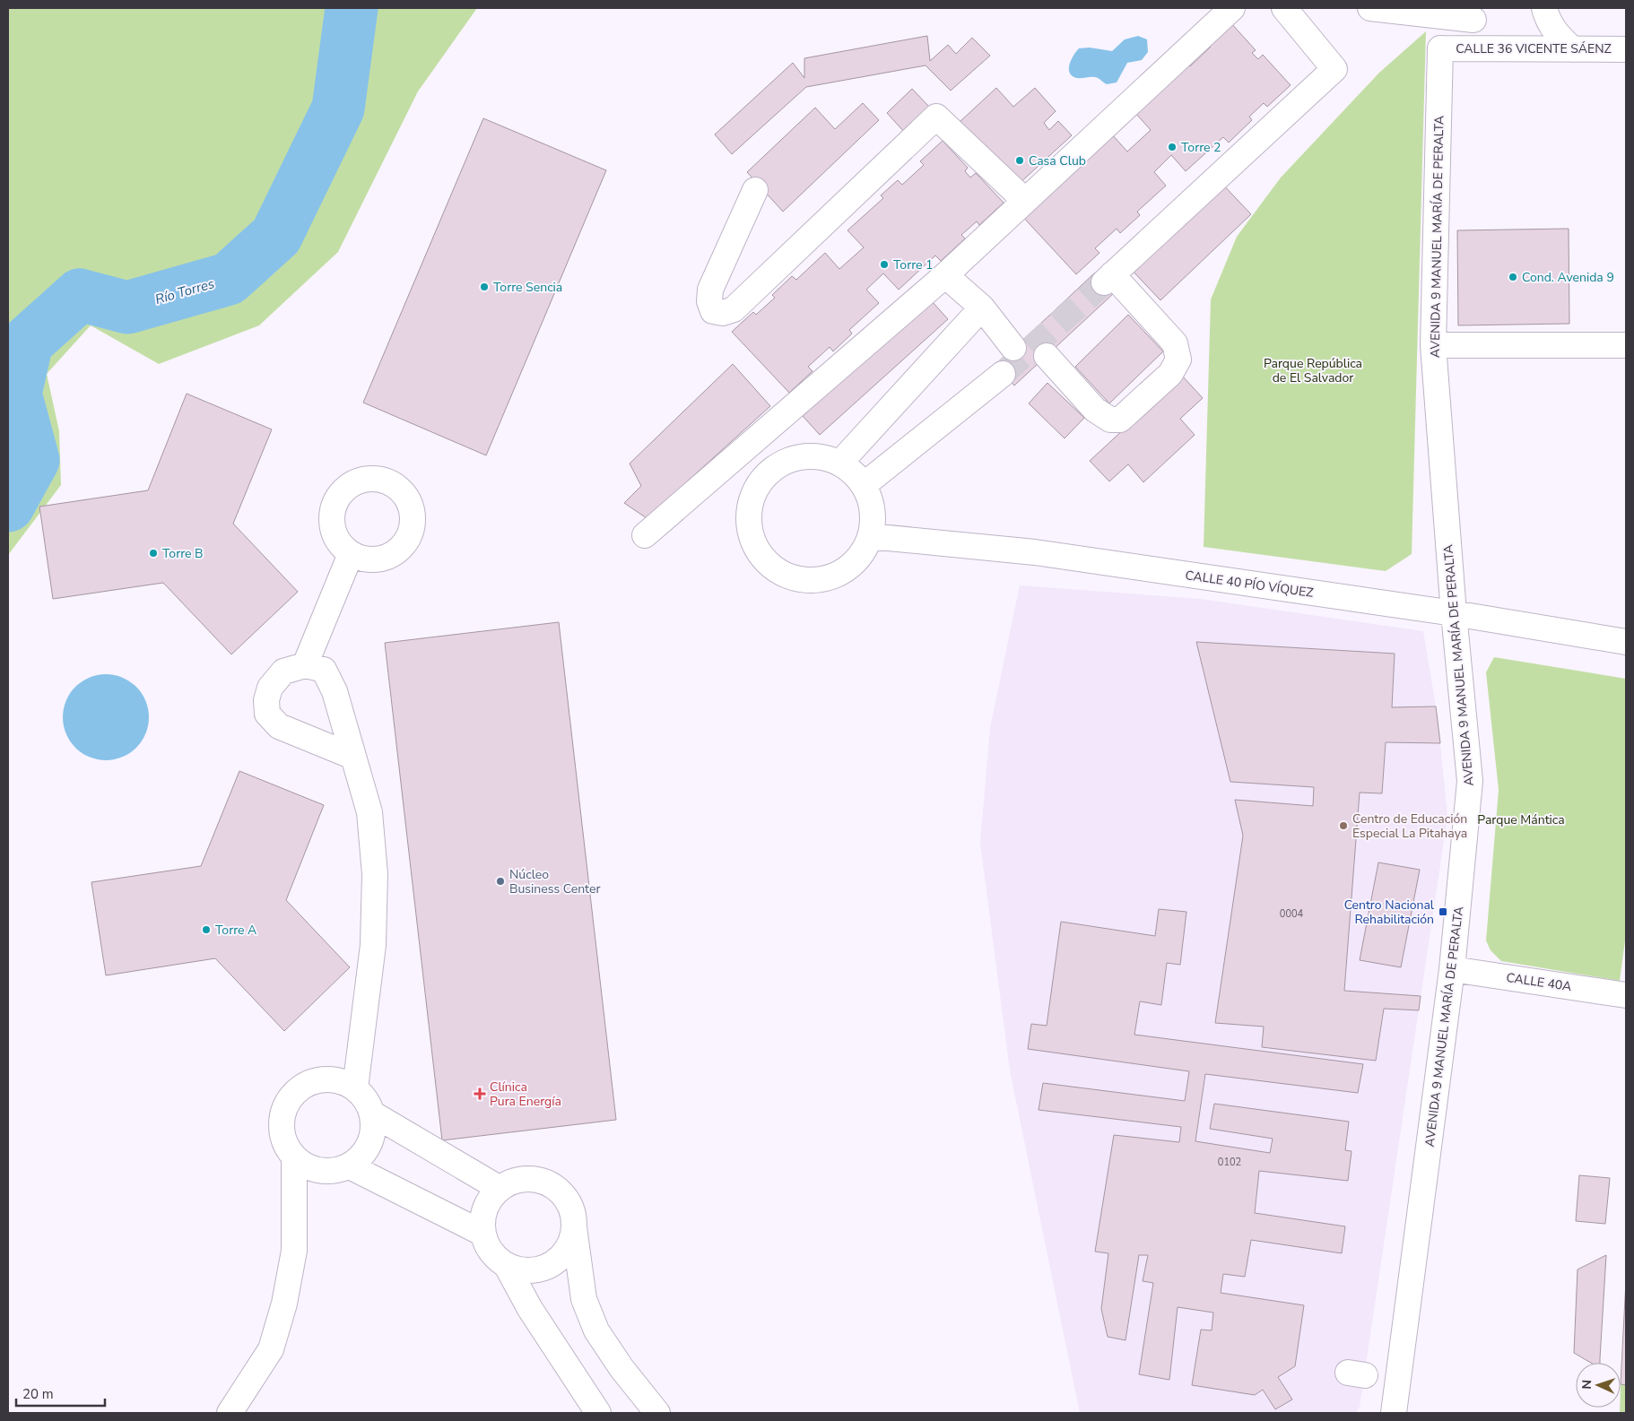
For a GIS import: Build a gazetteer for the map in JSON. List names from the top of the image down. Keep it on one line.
{"streets":{"street":["CALLE 36 VICENTE SÁENZ","AVENIDA 9 MANUEL MARÍA DE PERALTA","CALLE 40 PÍO VÍQUEZ","CALLE 40A"]},"crossings":[["CALLE 36 VICENTE SÁENZ","AVENIDA 9 MANUEL MARÍA DE PERALTA"],["AVENIDA 9 MANUEL MARÍA DE PERALTA","CALLE 40 PÍO VÍQUEZ"],["AVENIDA 9 MANUEL MARÍA DE PERALTA","CALLE 40A"]],"water":["Río Torres"],"parks":["Parque República de El Salvador","Parque Mántica"],"places":{"other":["Torre 2","Casa Club","Torre 1","Cond. Avenida 9","Torre Sencia","Torre B","Centro de Educación Especial La Pitahaya","Núcleo Business Center","Torre A"],"transit":["Centro Nacional Rehabilitación"],"health":["Clínica Pura Energía"]},"house_numbers":["0004","0102"],"scale_bar":"20 m","north":"left"}
